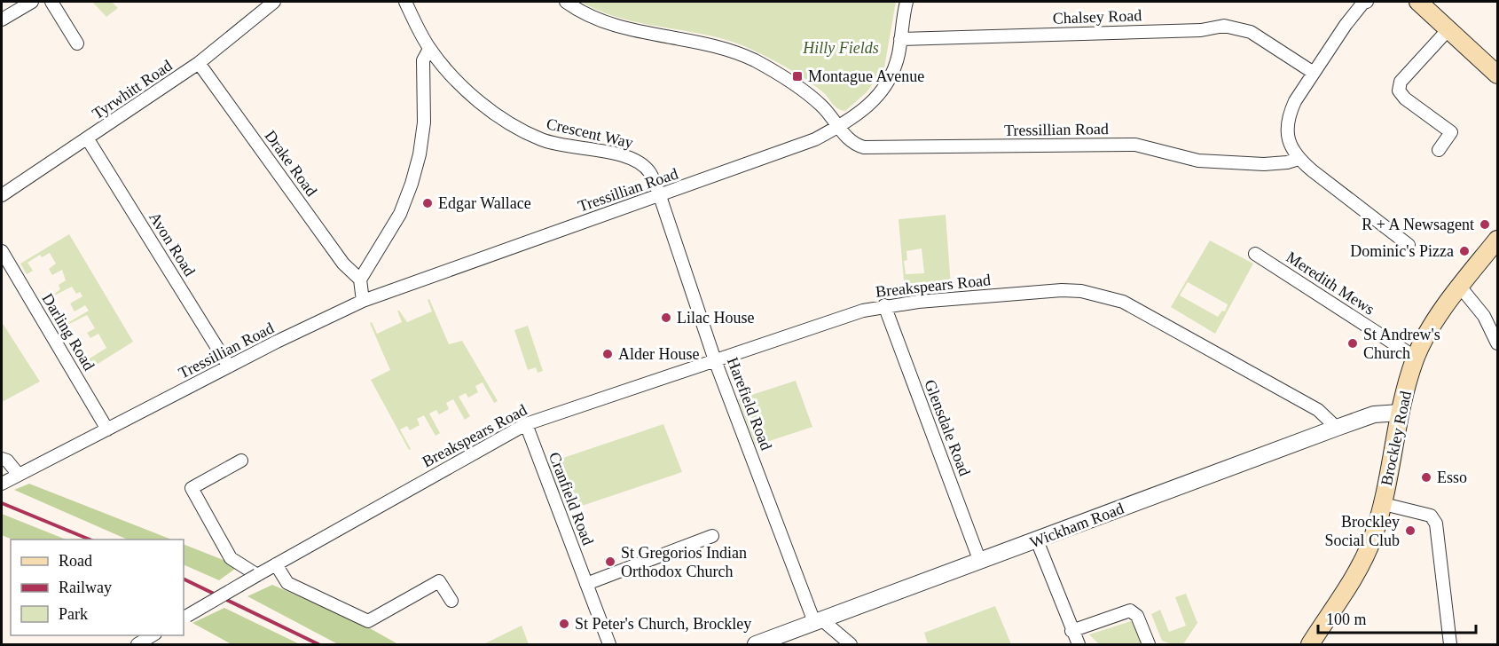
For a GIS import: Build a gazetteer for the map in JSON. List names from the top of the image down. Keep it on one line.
{"streets":{"main road":["Brockley Road"],"street":["Chalsey Road","Tyrwhitt Road","Tressillian Road","Crescent Way","Drake Road","Avon Road","Meredith Mews","Breakspears Road","Darling Road","Harefield Road","Glensdale Road","Cranfield Road","Wickham Road"]},"crossings":[["Tyrwhitt Road","Drake Road"],["Tyrwhitt Road","Avon Road"],["Tressillian Road","Crescent Way"],["Tressillian Road","Avon Road"],["Tressillian Road","Darling Road"],["Tressillian Road","Harefield Road"],["Crescent Way","Harefield Road"],["Meredith Mews","Brockley Road"],["Breakspears Road","Harefield Road"],["Breakspears Road","Glensdale Road"],["Breakspears Road","Cranfield Road"],["Breakspears Road","Wickham Road"],["Harefield Road","Wickham Road"],["Glensdale Road","Wickham Road"],["Brockley Road","Wickham Road"]],"parks":["Hilly Fields"],"places":{"transit":["Montague Avenue"],"other":["Edgar Wallace","R + A Newsagent","Dominic's Pizza","Lilac House","St Andrew's Church","Alder House","Esso","Brockley Social Club","St Gregorios Indian Orthodox Church","St Peter's Church, Brockley"]},"legend":["Road","Railway","Park"],"scale_bar":"100 m"}
